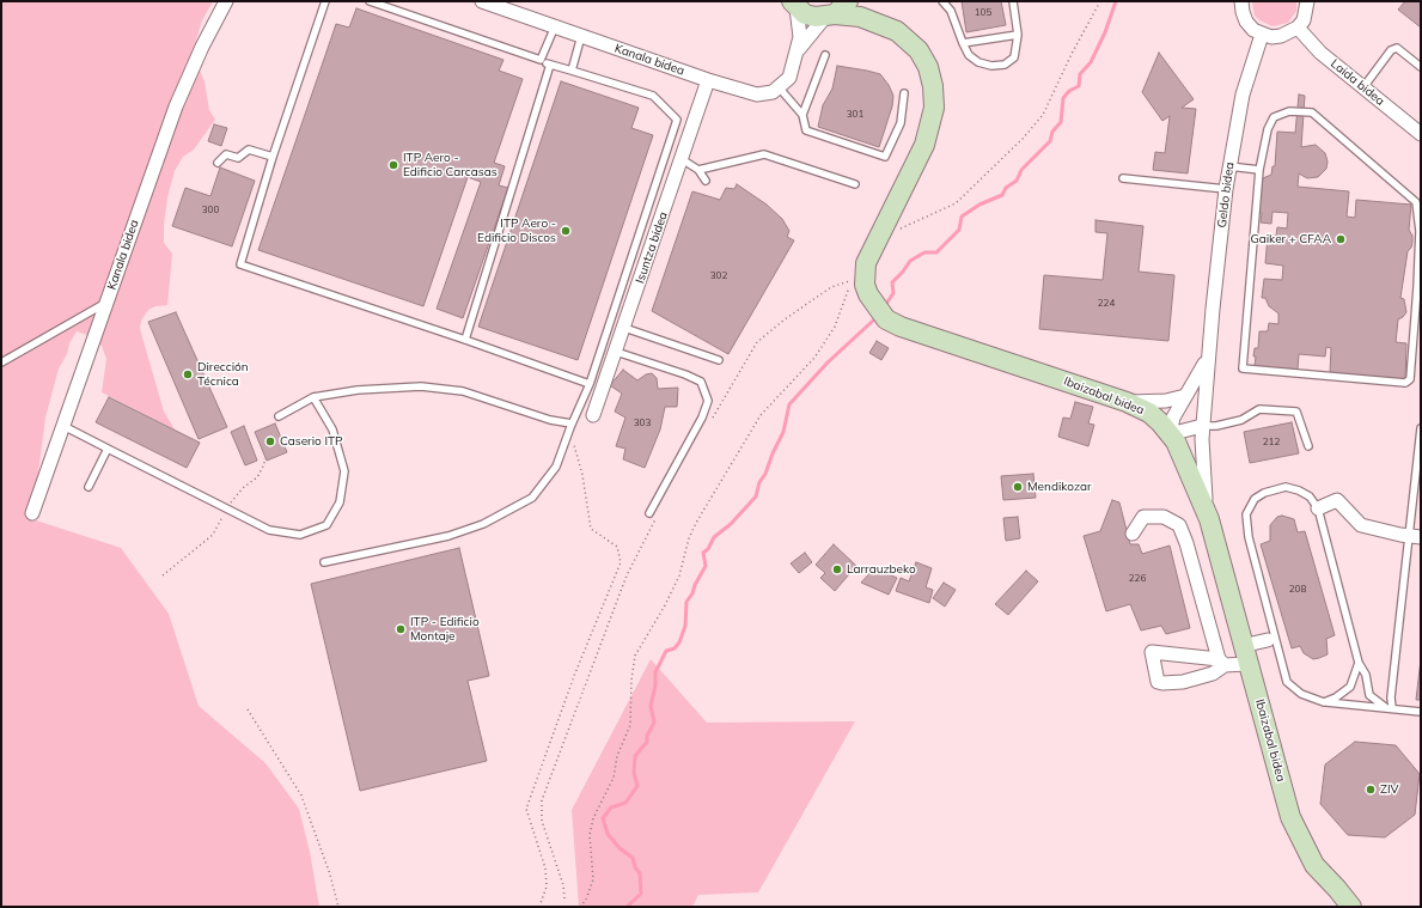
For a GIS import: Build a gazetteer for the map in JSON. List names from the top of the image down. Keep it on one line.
{"streets":{"street":["Kanala bidea","Laida bidea","Geldo bidea","Isuntza bidea","Ibaizabal bidea"]},"crossings":[["Kanala bidea","Isuntza bidea"],["Geldo bidea","Ibaizabal bidea"]],"places":["ITP Aero - Edificio Carcasas","ITP Aero - Edificio Discos","Gaiker + CFAA","Dirección Técnica","Caserio ITP","Mendikozar","Larrauzbeko","ITP - Edificio Montaje","ZIV"],"house_numbers":["105","301","300","302","224","303","212","226","208"]}
